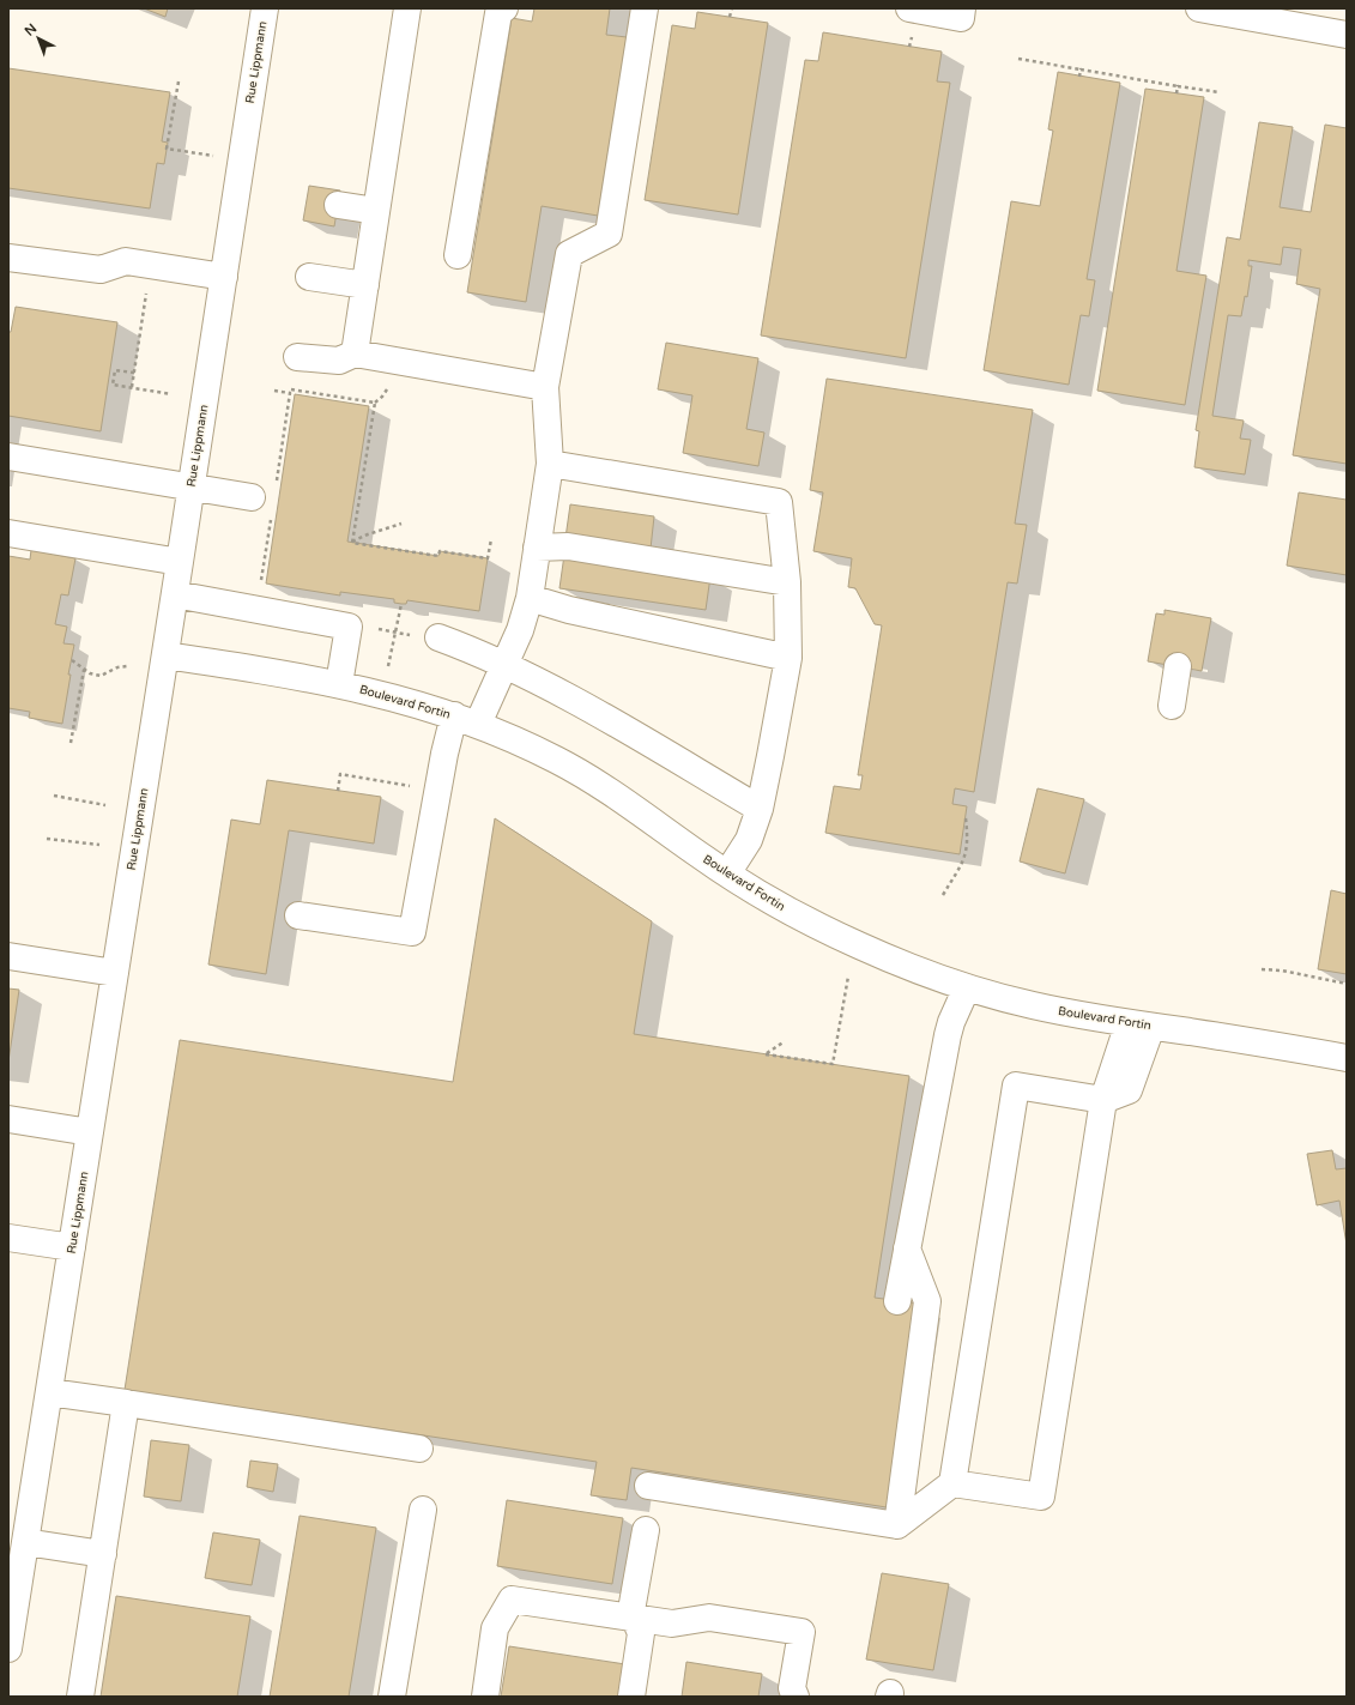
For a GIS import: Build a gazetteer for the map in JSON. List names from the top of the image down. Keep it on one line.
{"streets":{"street":["Rue Lippmann","Boulevard Fortin"]},"crossings":[["Rue Lippmann","Boulevard Fortin"]],"north":"top left"}
